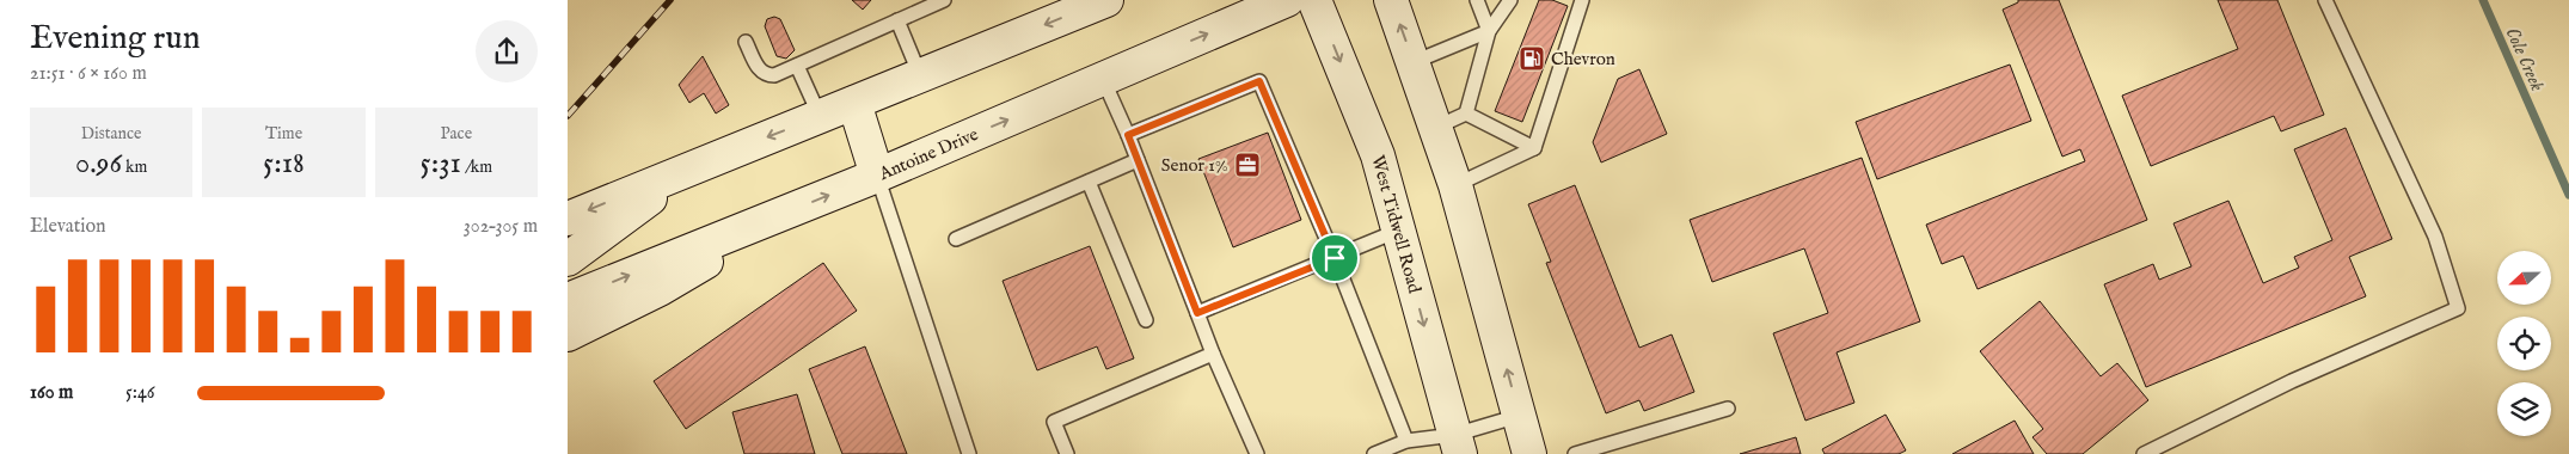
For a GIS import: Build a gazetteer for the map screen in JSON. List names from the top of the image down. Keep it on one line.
{"streets":{"main road":["Antoine Drive","West Tidwell Road"]},"water":["Cole Creek"],"places":{"fuel station":["Chevron"],"office":["Senor 1%"]},"north":"left","page":{"heading":["Evening run","21:51 · 6 × 160 m"],"stats":[["Distance","0.96 km"],["Time","5:18"],["Pace","5:31 /km"]],"chart":["Elevation","302–305 m"],"list":[{"name":"160 m","note":"5:46"}]}}
